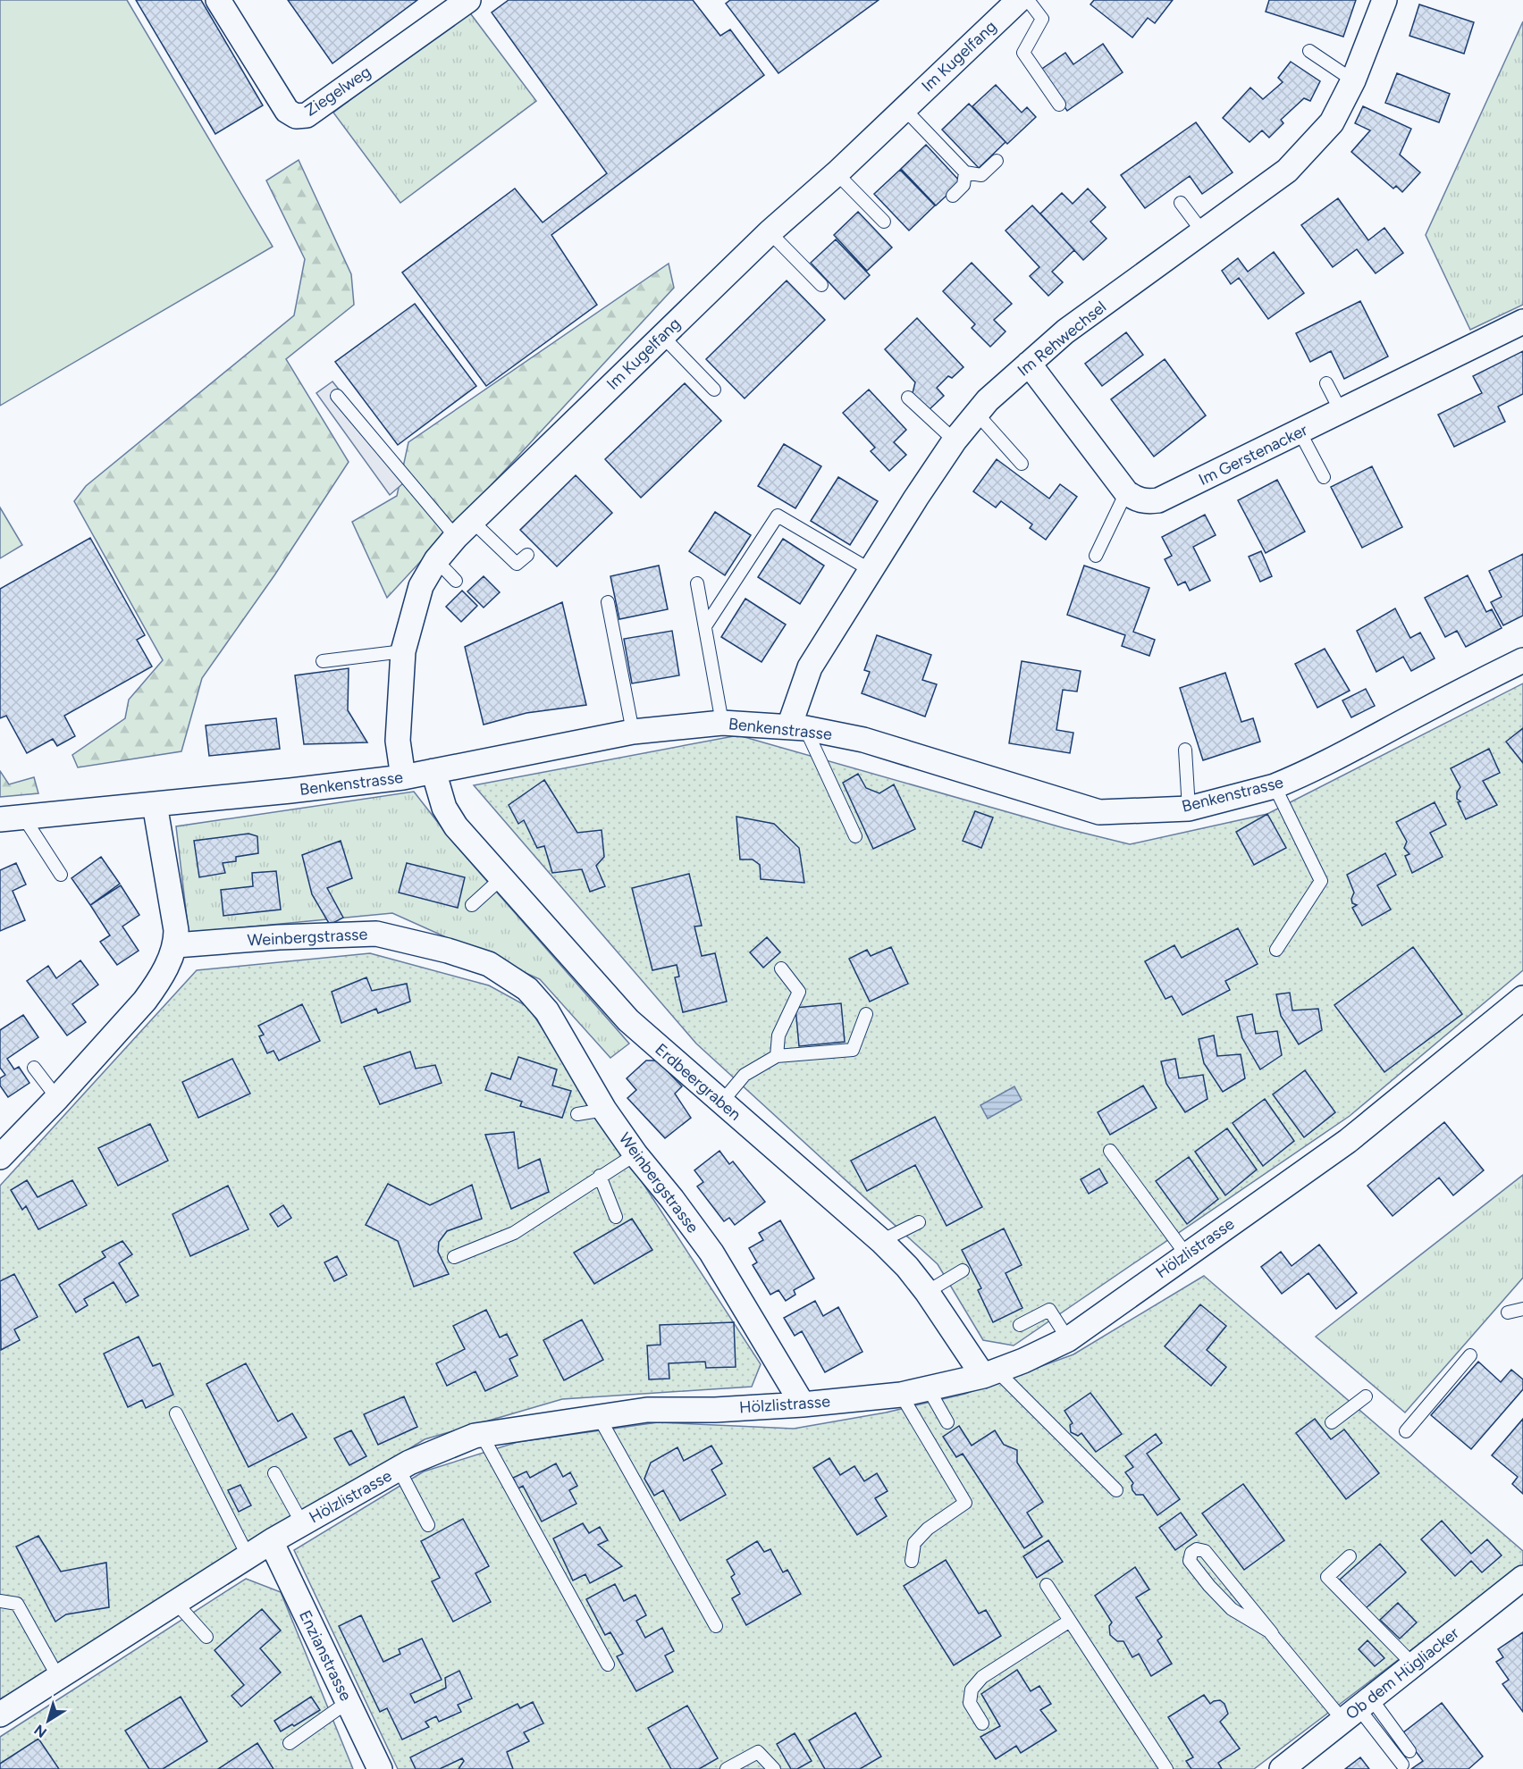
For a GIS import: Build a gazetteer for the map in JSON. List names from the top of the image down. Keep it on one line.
{"streets":{"street":["Im Kugelfang","Ziegelweg","Im Rehwechsel","Im Gerstenacker","Benkenstrasse","Weinbergstrasse","Erdbeergraben","Hölzlistrasse","Enzianstrasse","Ob dem Hügliacker"]},"crossings":[["Im Kugelfang","Benkenstrasse"],["Im Rehwechsel","Benkenstrasse"],["Benkenstrasse","Erdbeergraben"],["Weinbergstrasse","Hölzlistrasse"],["Erdbeergraben","Hölzlistrasse"],["Hölzlistrasse","Enzianstrasse"]],"north":"bottom left"}
